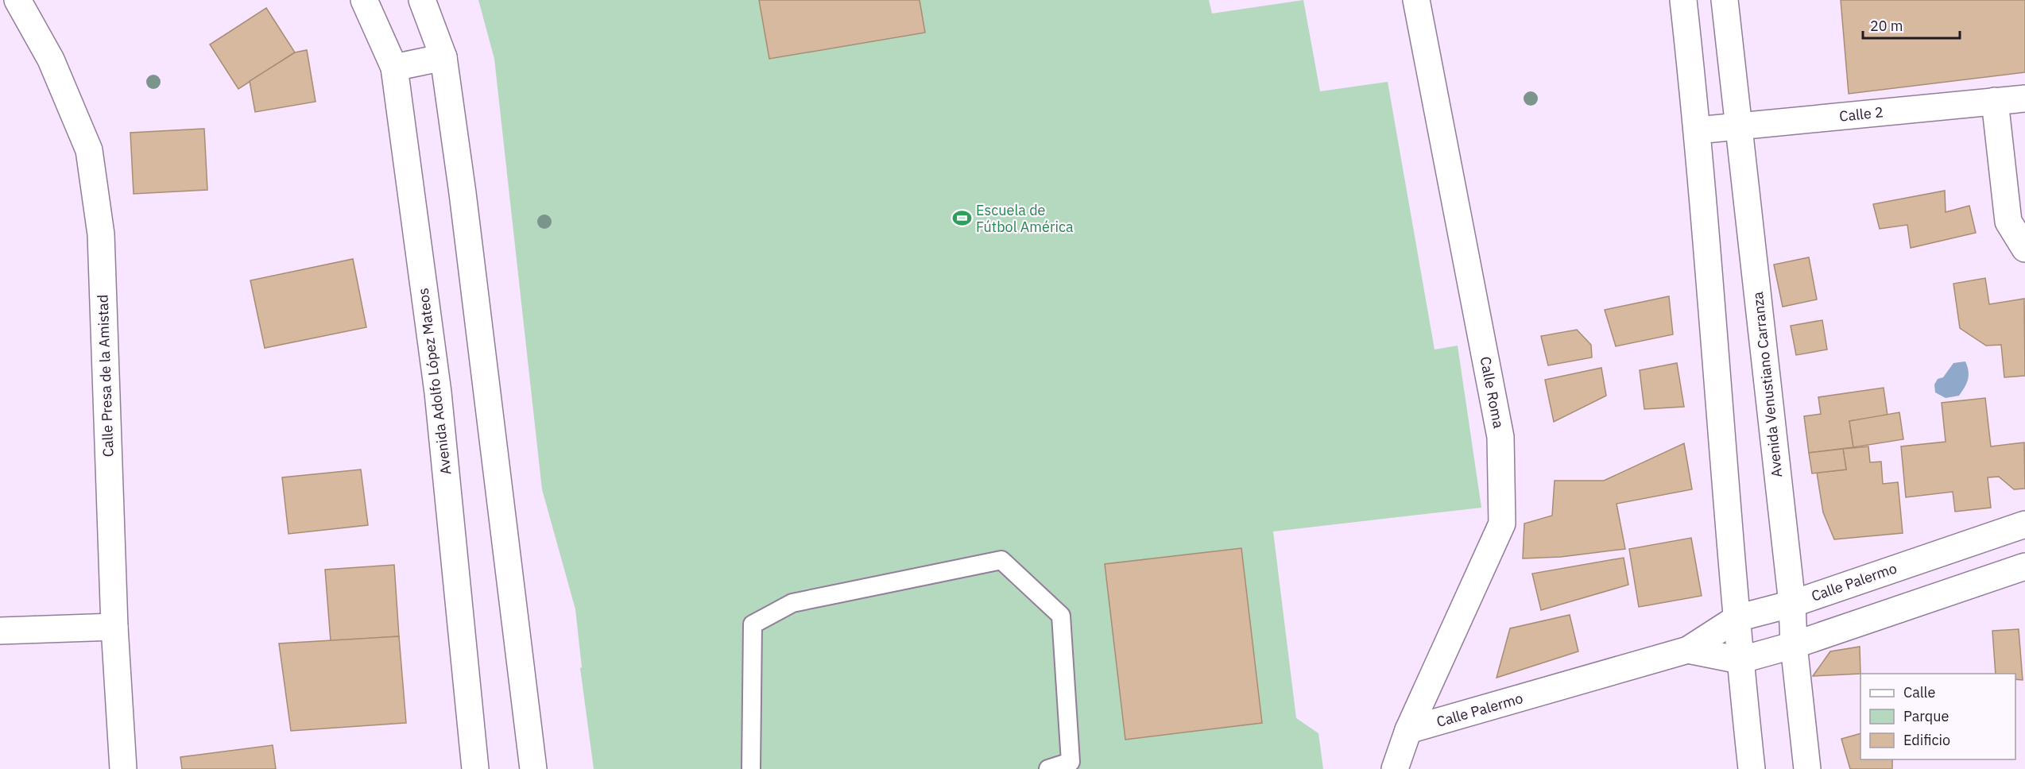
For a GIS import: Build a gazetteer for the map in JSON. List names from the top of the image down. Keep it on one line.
{"streets":{"street":["Calle 2","Calle Presa de la Amistad","Avenida Adolfo López Mateos","Avenida Venustiano Carranza","Calle Roma","Calle Palermo"]},"crossings":[["Calle 2","Avenida Venustiano Carranza"],["Avenida Venustiano Carranza","Calle Palermo"],["Calle Roma","Calle Palermo"]],"places":{"sports":["Escuela de Fútbol América"]},"legend":["Calle","Parque","Edificio"],"scale_bar":"20 m"}
